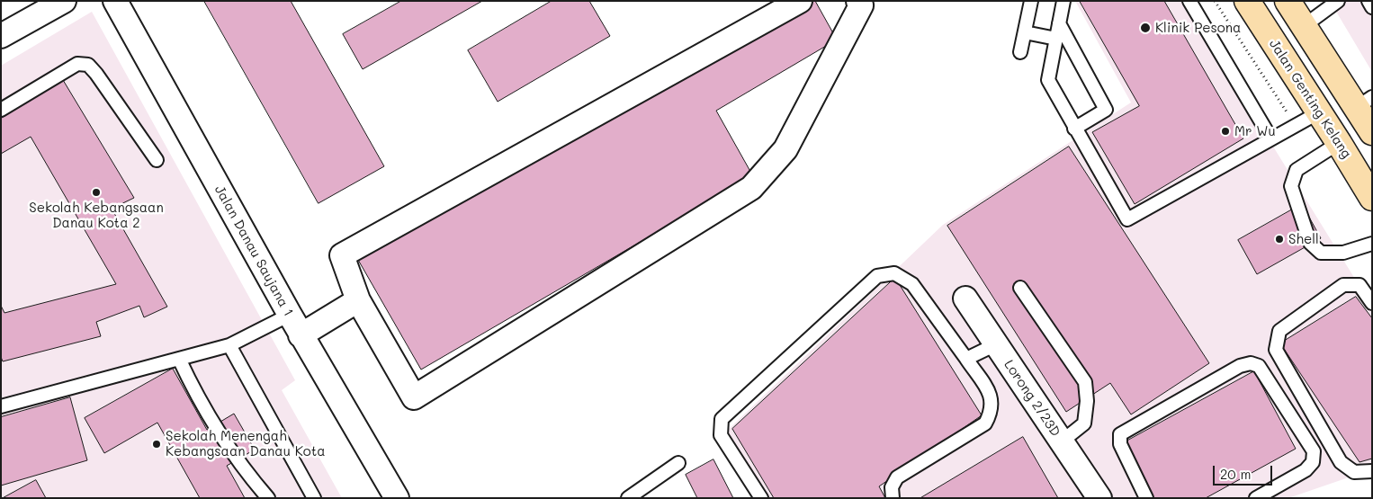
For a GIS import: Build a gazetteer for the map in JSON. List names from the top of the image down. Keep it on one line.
{"streets":{"main road":["Jalan Genting Kelang"],"street":["Jalan Danau Saujana 1","Lorong 2/23D"]},"places":["Klinik Pesona","Mr Wu","Sekolah Kebangsaan Danau Kota 2","Shell","Sekolah Menengah Kebangsaan Danau Kota"],"scale_bar":"20 m"}
